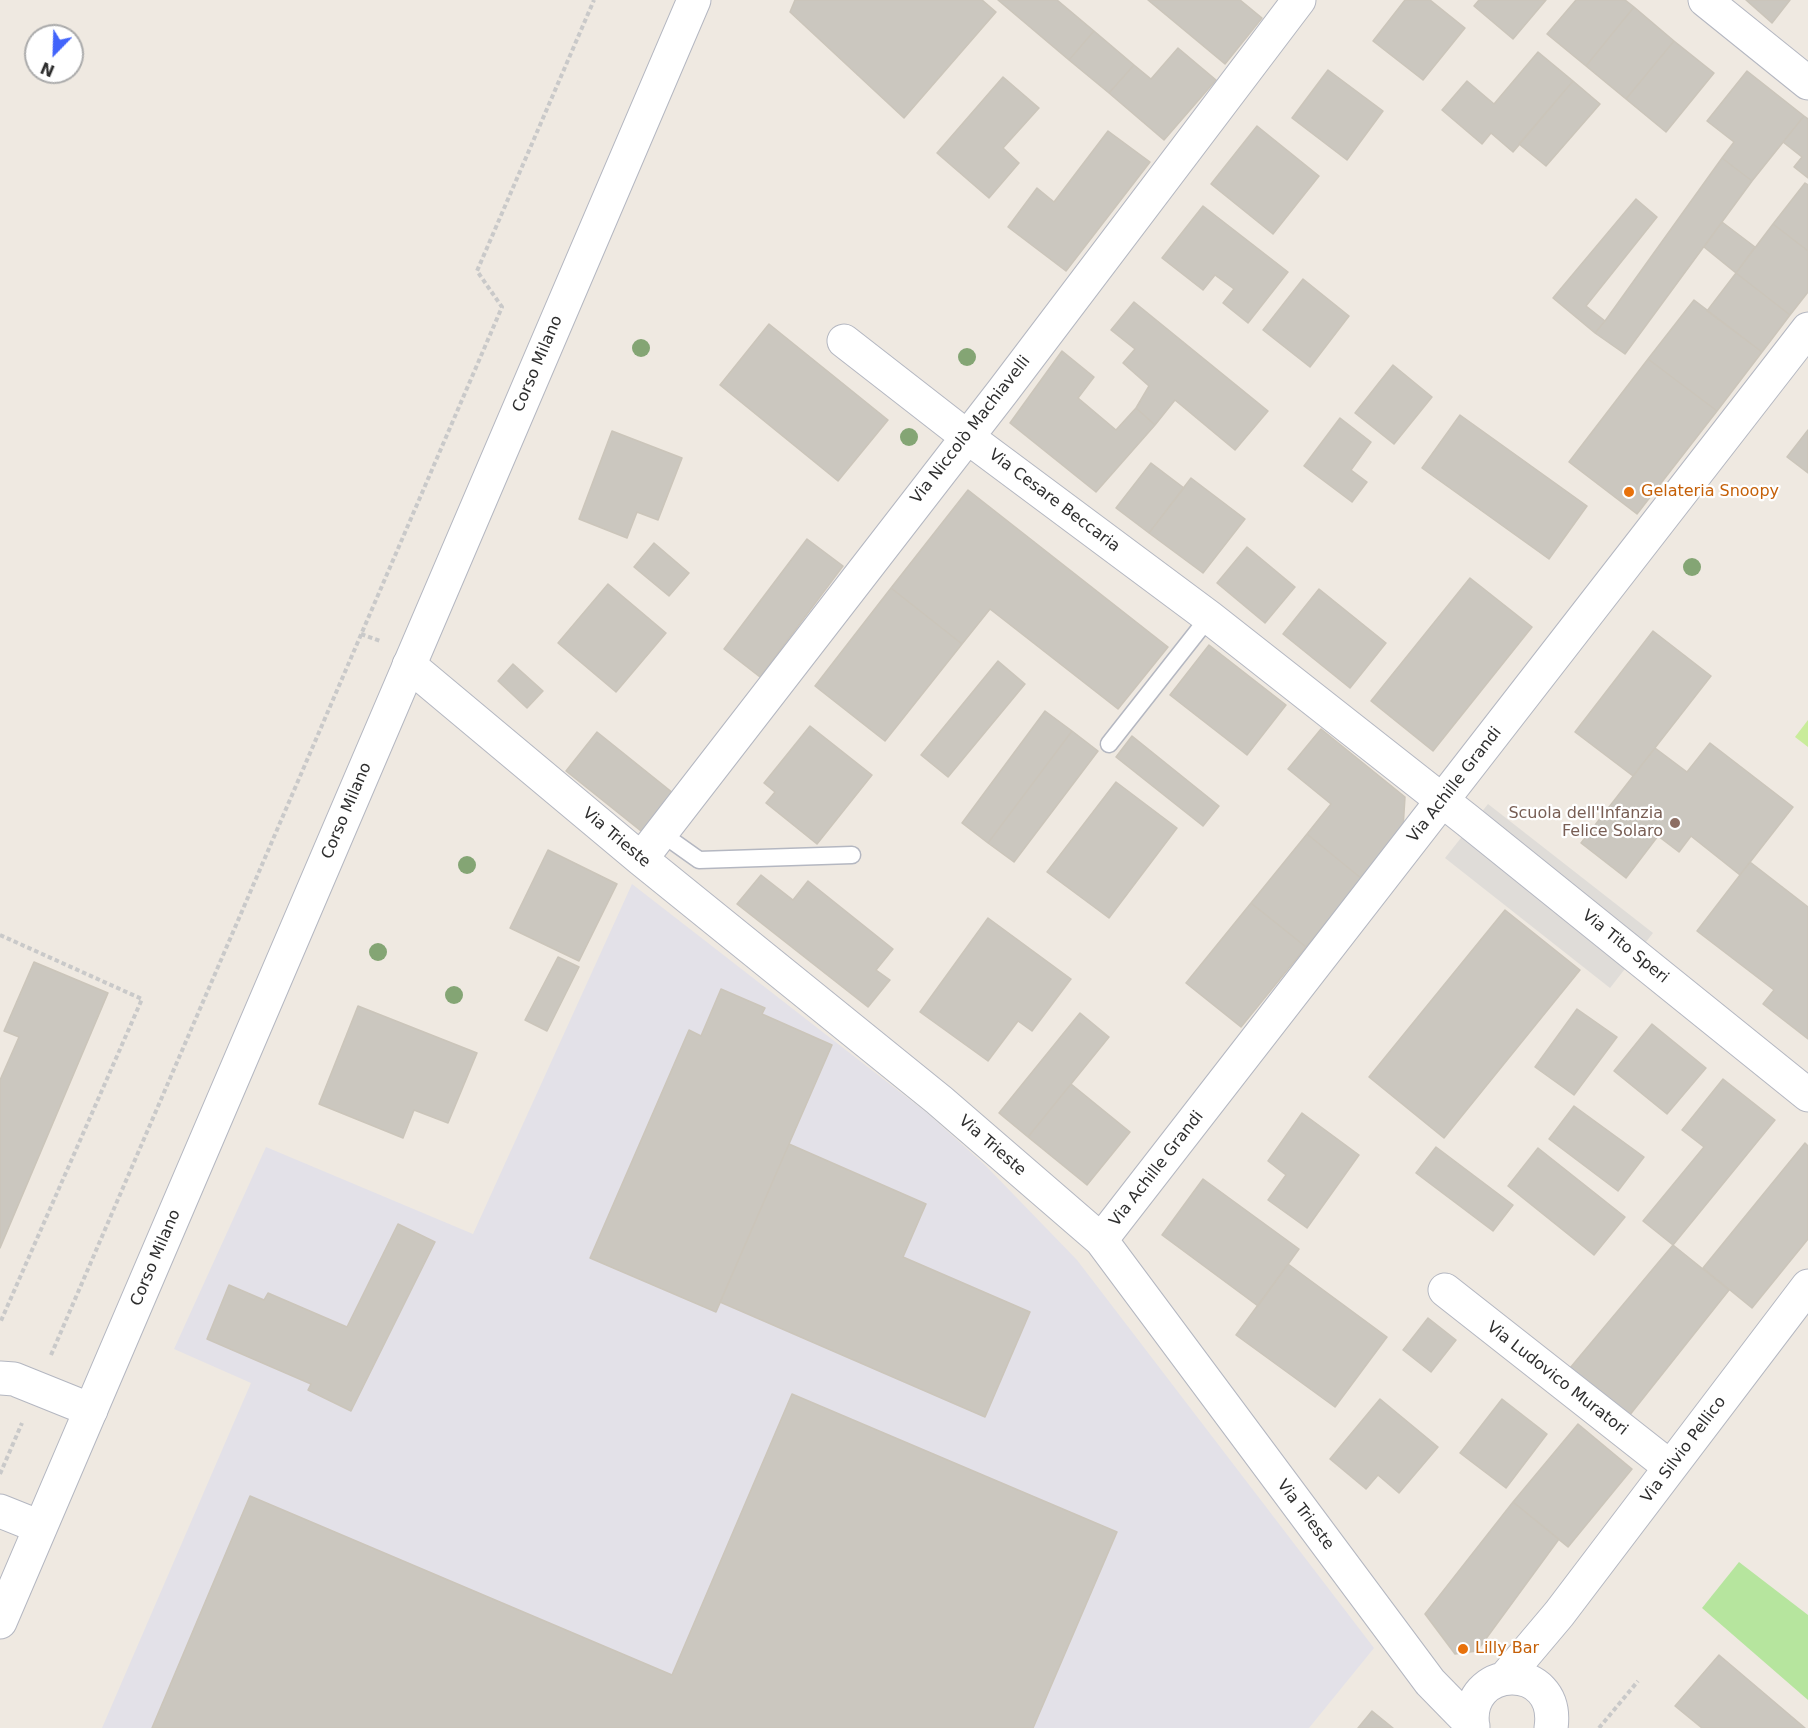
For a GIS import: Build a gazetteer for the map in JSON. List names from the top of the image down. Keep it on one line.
{"streets":{"street":["Corso Milano","Via Niccolò Machiavelli","Via Cesare Beccaria","Via Achille Grandi","Via Trieste","Via Tito Speri","Via Ludovico Muratori","Via Silvio Pellico"]},"crossings":[["Corso Milano","Via Trieste"],["Via Niccolò Machiavelli","Via Cesare Beccaria"],["Via Niccolò Machiavelli","Via Trieste"],["Via Cesare Beccaria","Via Achille Grandi"],["Via Cesare Beccaria","Via Tito Speri"],["Via Achille Grandi","Via Trieste"],["Via Achille Grandi","Via Tito Speri"],["Via Trieste","Via Silvio Pellico"],["Via Ludovico Muratori","Via Silvio Pellico"]],"places":["Gelateria Snoopy","Scuola dell'Infanzia Felice Solaro","Lilly Bar"],"north":"bottom left"}
